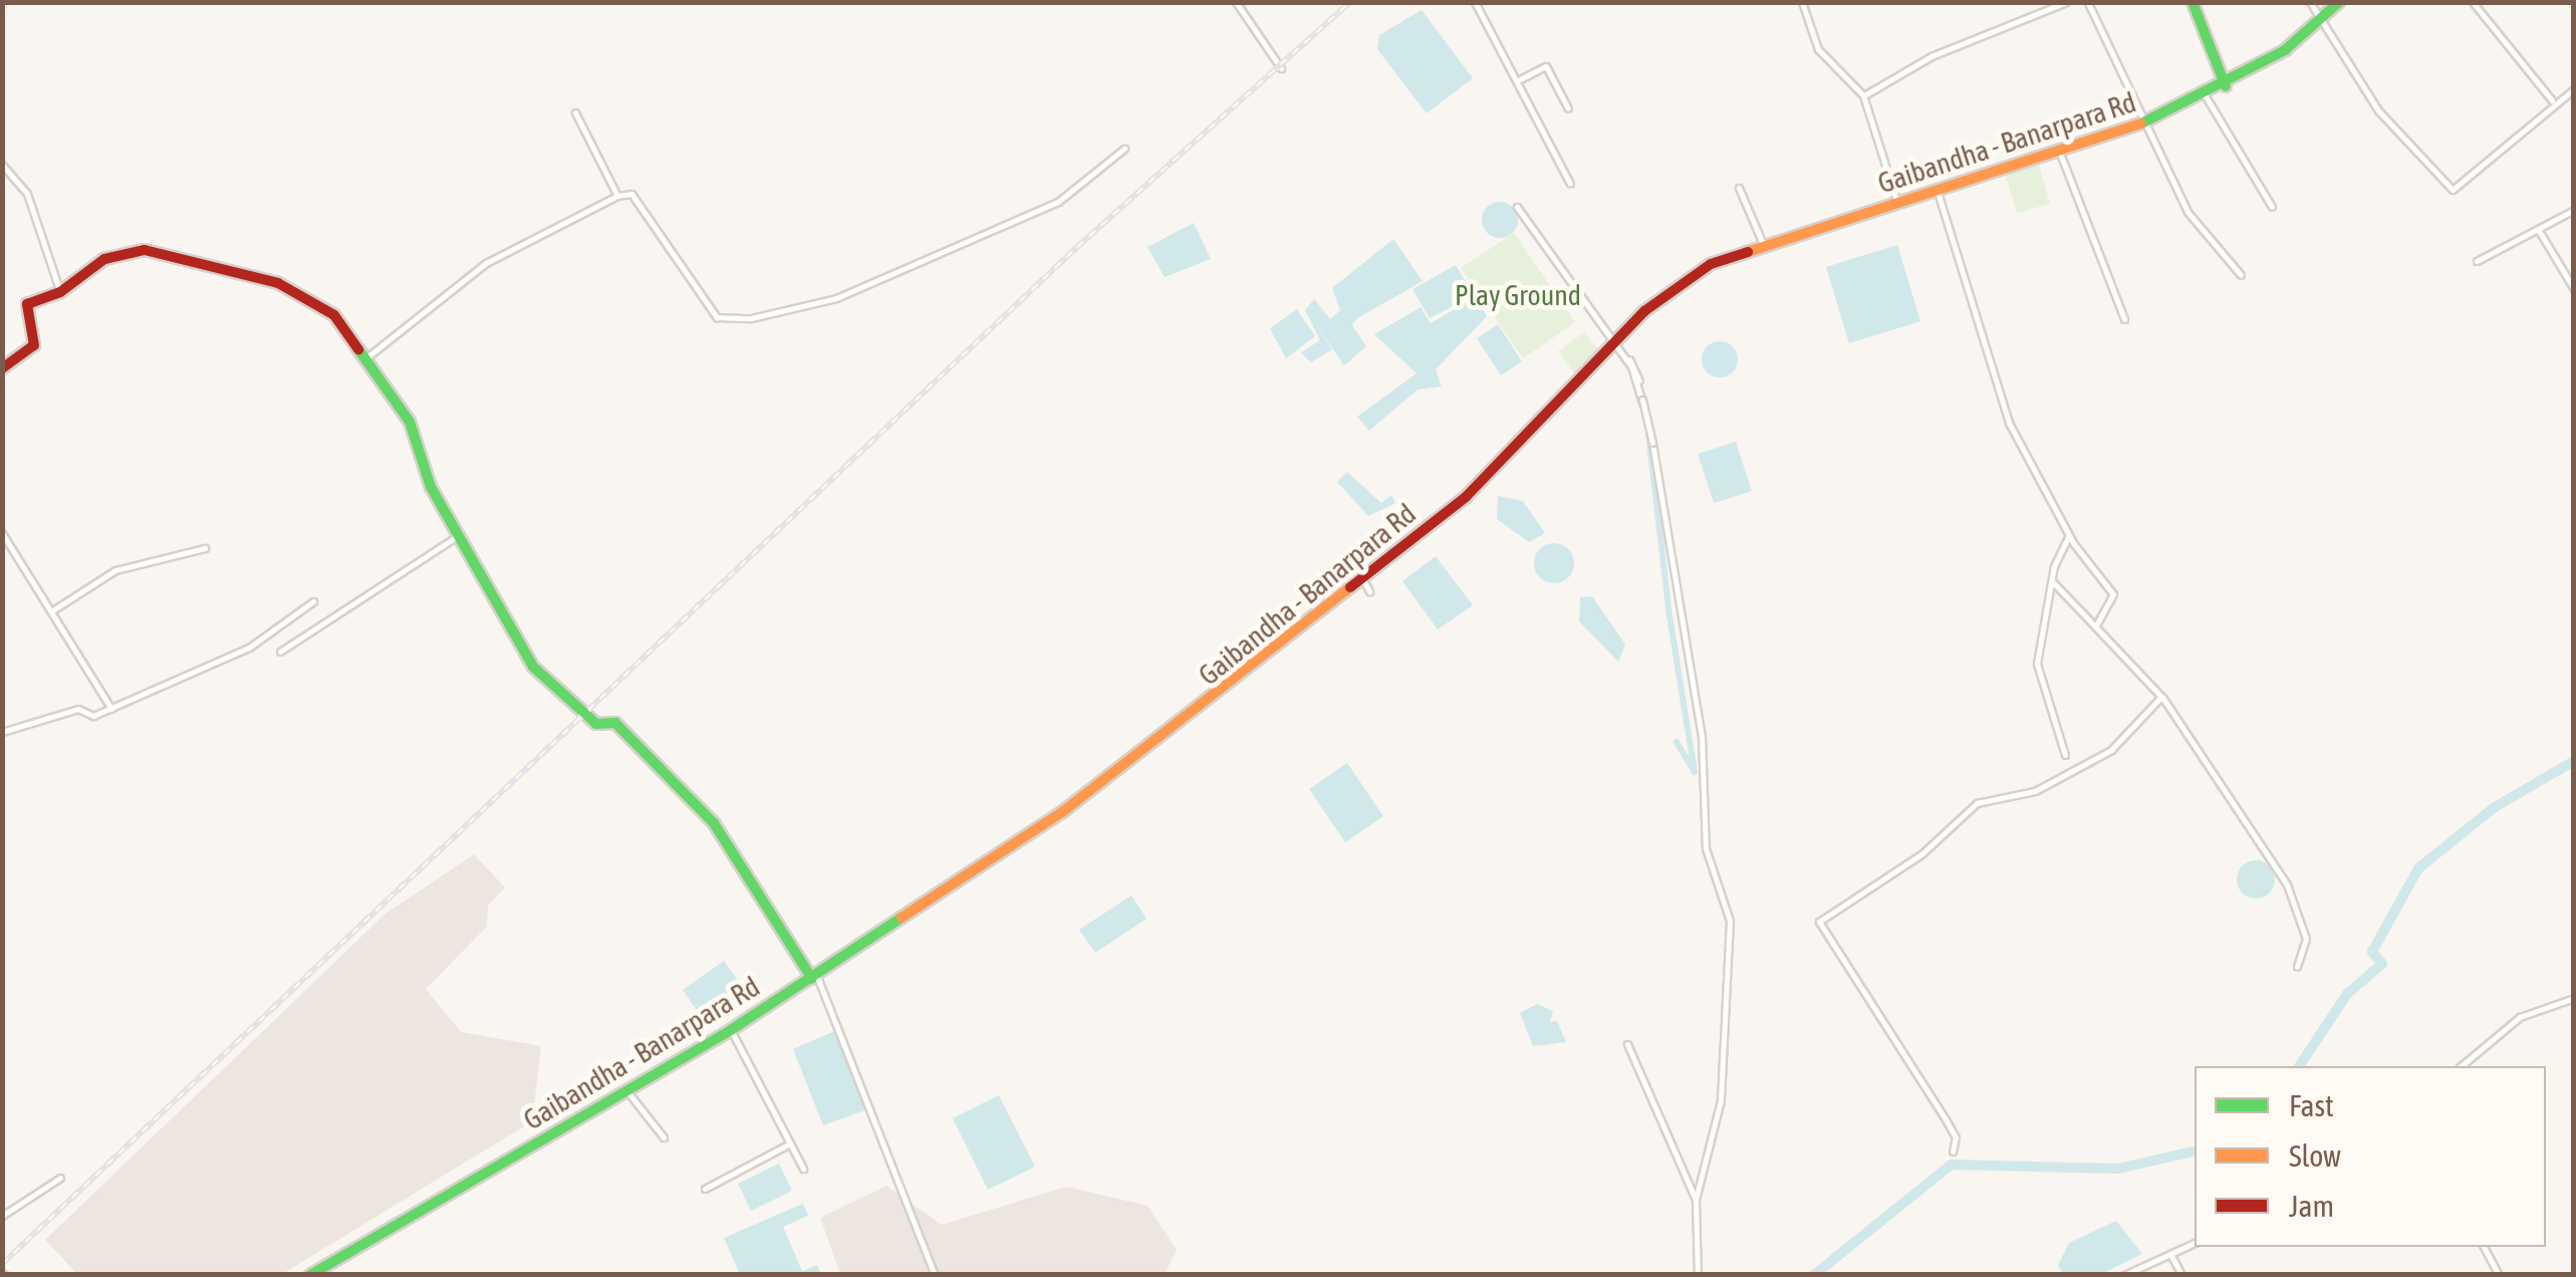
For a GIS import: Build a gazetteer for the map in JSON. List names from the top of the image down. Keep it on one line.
{"streets":{"main road":["Gaibandha - Banarpara Rd"]},"parks":["Play Ground"],"legend":["Fast","Slow","Jam"]}
